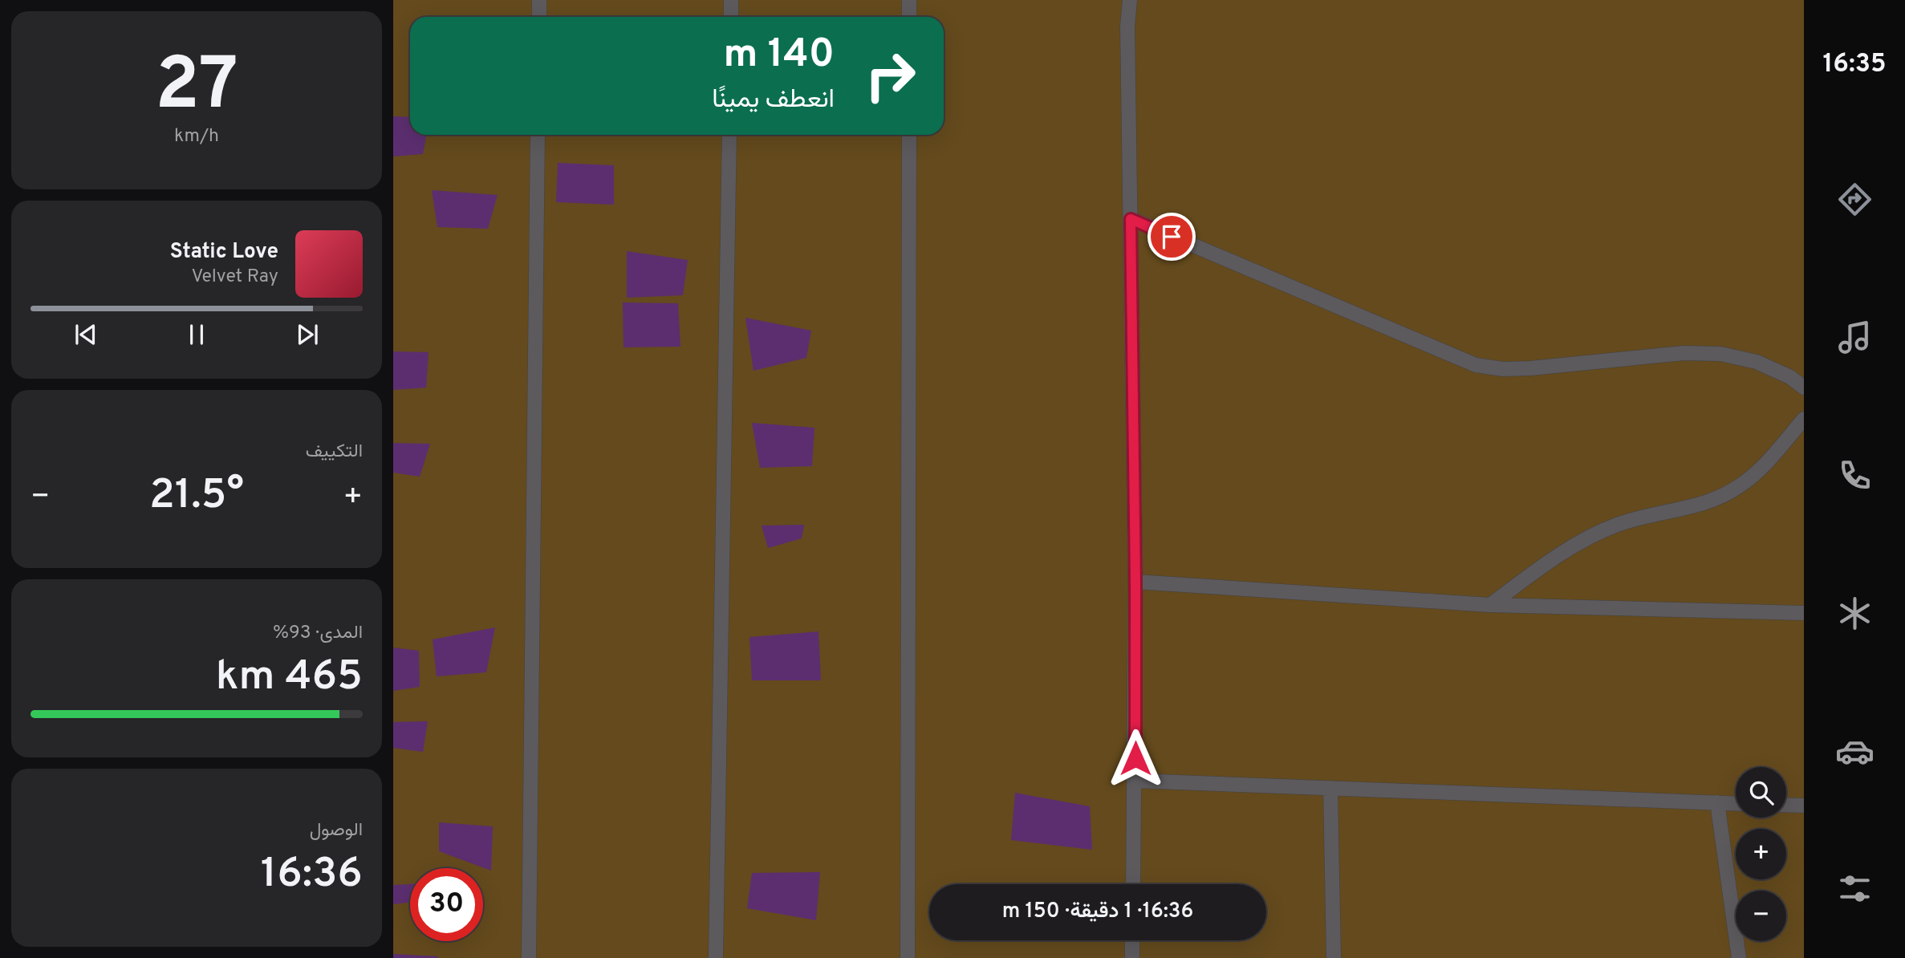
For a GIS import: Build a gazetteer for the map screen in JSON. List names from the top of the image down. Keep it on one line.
{"page":{"tabs":"16:35","tile":[["27","km/h"],"التكييف",["المدى · 93%","465 km"],["الوصول","16:36"]],"turn":["140 m","انعطف يمينًا"],"song":["Static Love","Velvet Ray"],"heat":["−","21.5°","+"],"map_buttons":["+","−"],"limit":"30","trip":"16:36 · 1 دقيقة · 150 m"}}
